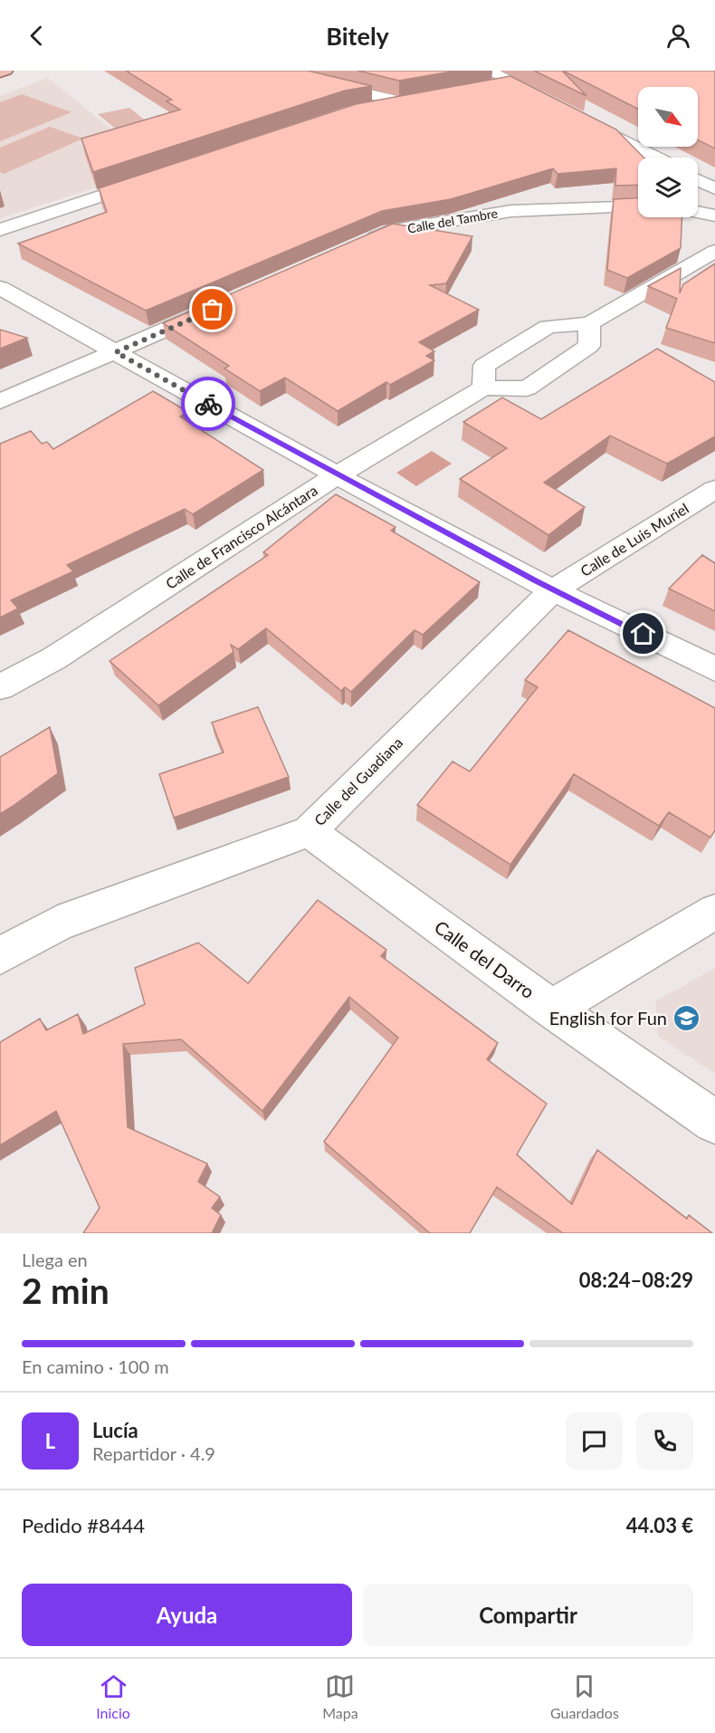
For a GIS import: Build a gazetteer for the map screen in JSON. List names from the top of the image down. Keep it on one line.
{"streets":{"street":["Calle del Tambre","Calle de Francisco Alcántara","Calle de Luis Muriel","Calle del Guadiana","Calle del Darro"]},"crossings":[["Calle de Luis Muriel","Calle del Guadiana"],["Calle del Guadiana","Calle del Darro"]],"places":{"school or university":["English for Fun"]},"north":"bottom right","page":{"header":"Bitely","heading":["2 min","Llega en","08:24–08:29"],"panel":["Lucía","Repartidor · 4.9","Pedido #8444","44.03 €"],"bar":"En camino · 100 m","round":"L","buttons":["Ayuda","Compartir"],"tabs":["Inicio","Mapa","Guardados"]}}
